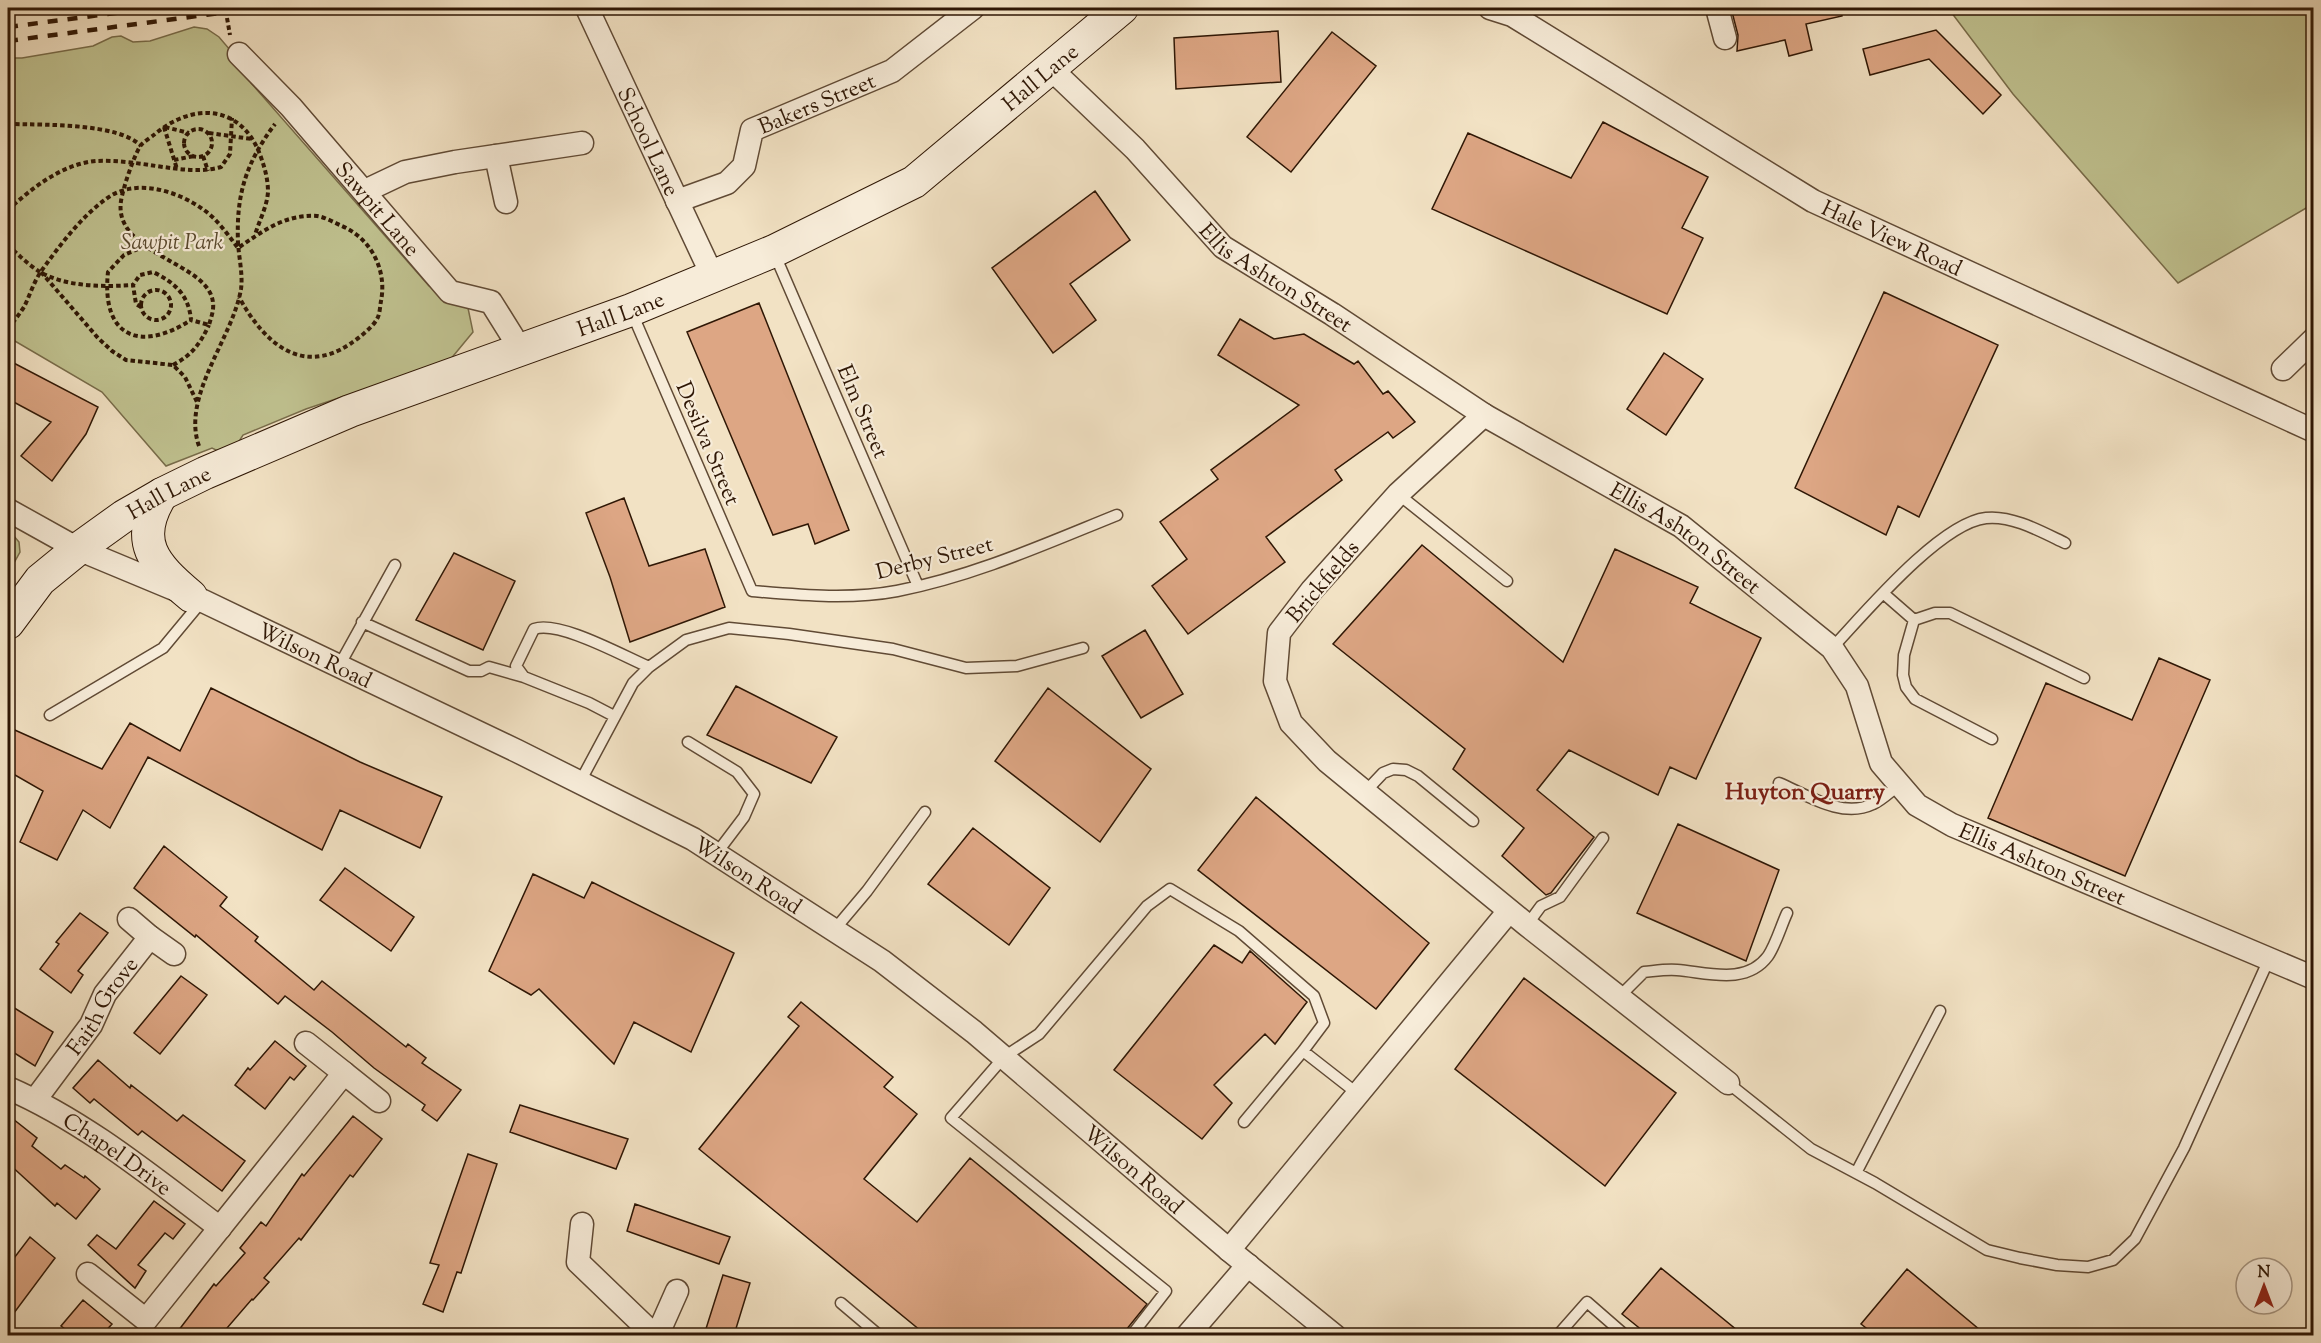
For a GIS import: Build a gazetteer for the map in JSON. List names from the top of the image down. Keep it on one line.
{"streets":{"street":["Hall Lane","Bakers Street","School Lane","Sawpit Lane","Hale View Road","Ellis Ashton Street","Brickfields","Wilson Road","Faith Grove","Chapel Drive"],"lane":["Elm Street","Desilva Street","Derby Street"]},"crossings":[["Hall Lane","School Lane"],["Hall Lane","Sawpit Lane"],["Hall Lane","Ellis Ashton Street"],["Hall Lane","Elm Street"],["Hall Lane","Desilva Street"],["Hall Lane","Wilson Road"],["Bakers Street","School Lane"],["Ellis Ashton Street","Brickfields"],["Elm Street","Derby Street"],["Desilva Street","Derby Street"],["Faith Grove","Chapel Drive"]],"districts":["Huyton Quarry"],"parks":["Sawpit Park"],"north":"top"}
